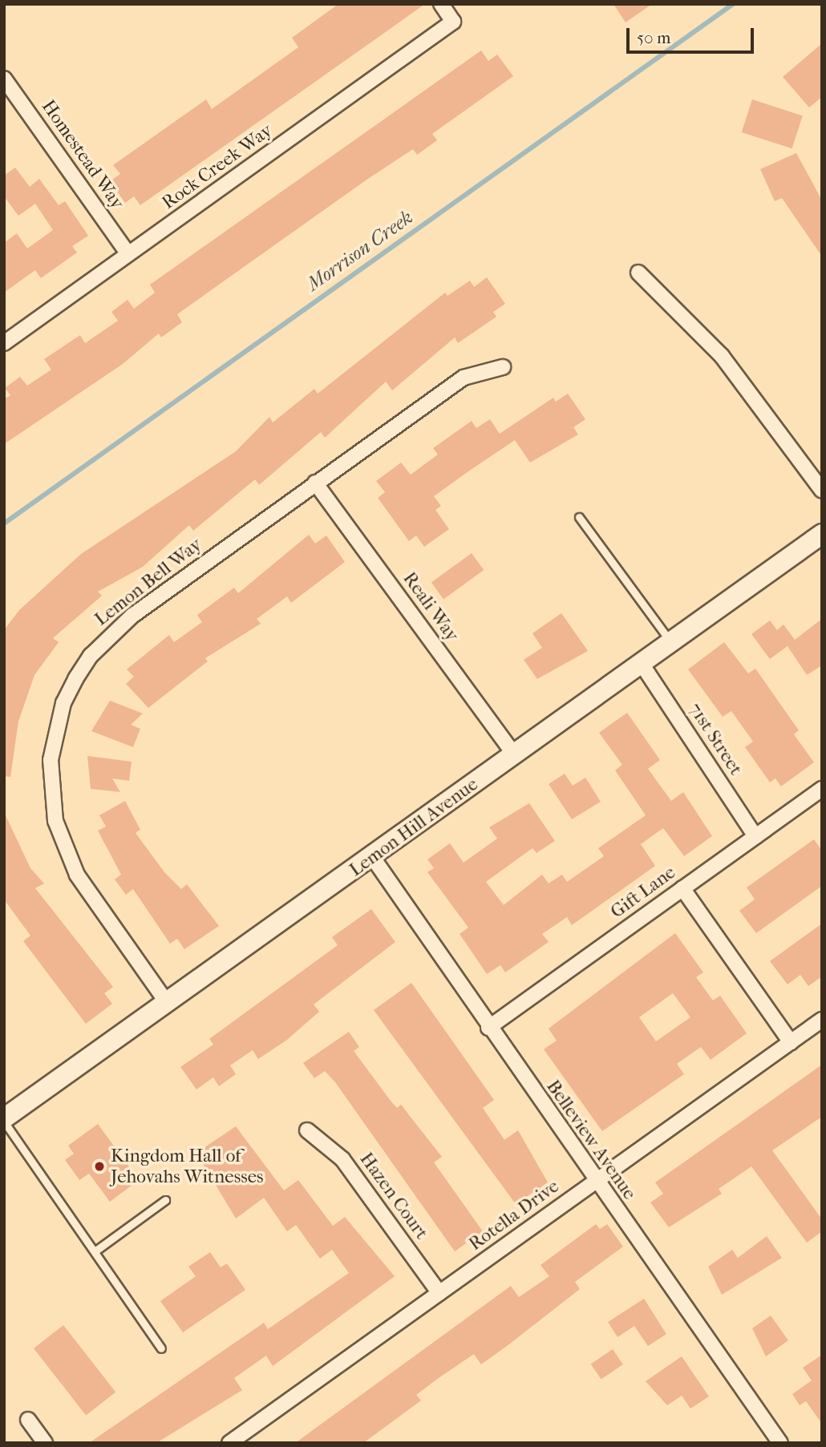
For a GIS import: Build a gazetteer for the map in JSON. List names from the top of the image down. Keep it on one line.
{"streets":{"street":["Homestead Way","Rock Creek Way","Lemon Bell Way","Reali Way","71st Street","Lemon Hill Avenue","Gift Lane","Belleview Avenue","Hazen Court","Rotella Drive"]},"crossings":[["Homestead Way","Rock Creek Way"],["Lemon Bell Way","Reali Way"],["Lemon Bell Way","Lemon Hill Avenue"],["Reali Way","Lemon Hill Avenue"],["71st Street","Lemon Hill Avenue"],["71st Street","Gift Lane"],["Lemon Hill Avenue","Belleview Avenue"],["Gift Lane","Belleview Avenue"],["Belleview Avenue","Rotella Drive"],["Hazen Court","Rotella Drive"]],"water":["Morrison Creek"],"places":["Kingdom Hall of Jehovahs Witnesses"],"scale_bar":"50 m"}
